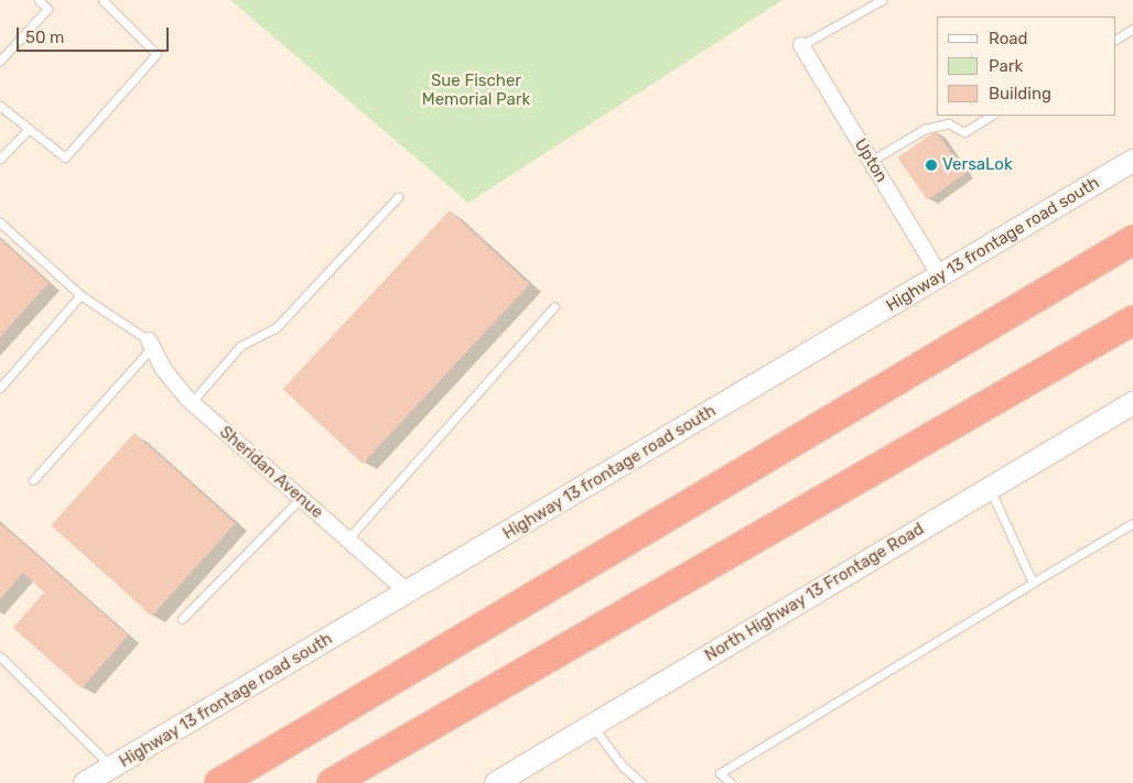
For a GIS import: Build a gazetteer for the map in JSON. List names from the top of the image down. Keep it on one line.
{"streets":{"street":["Upton","Highway 13 frontage road south","Sheridan Avenue","North Highway 13 Frontage Road"]},"crossings":[["Upton","Highway 13 frontage road south"],["Highway 13 frontage road south","Sheridan Avenue"]],"parks":["Sue Fischer Memorial Park"],"places":["VersaLok"],"legend":["Road","Park","Building"],"scale_bar":"50 m"}
